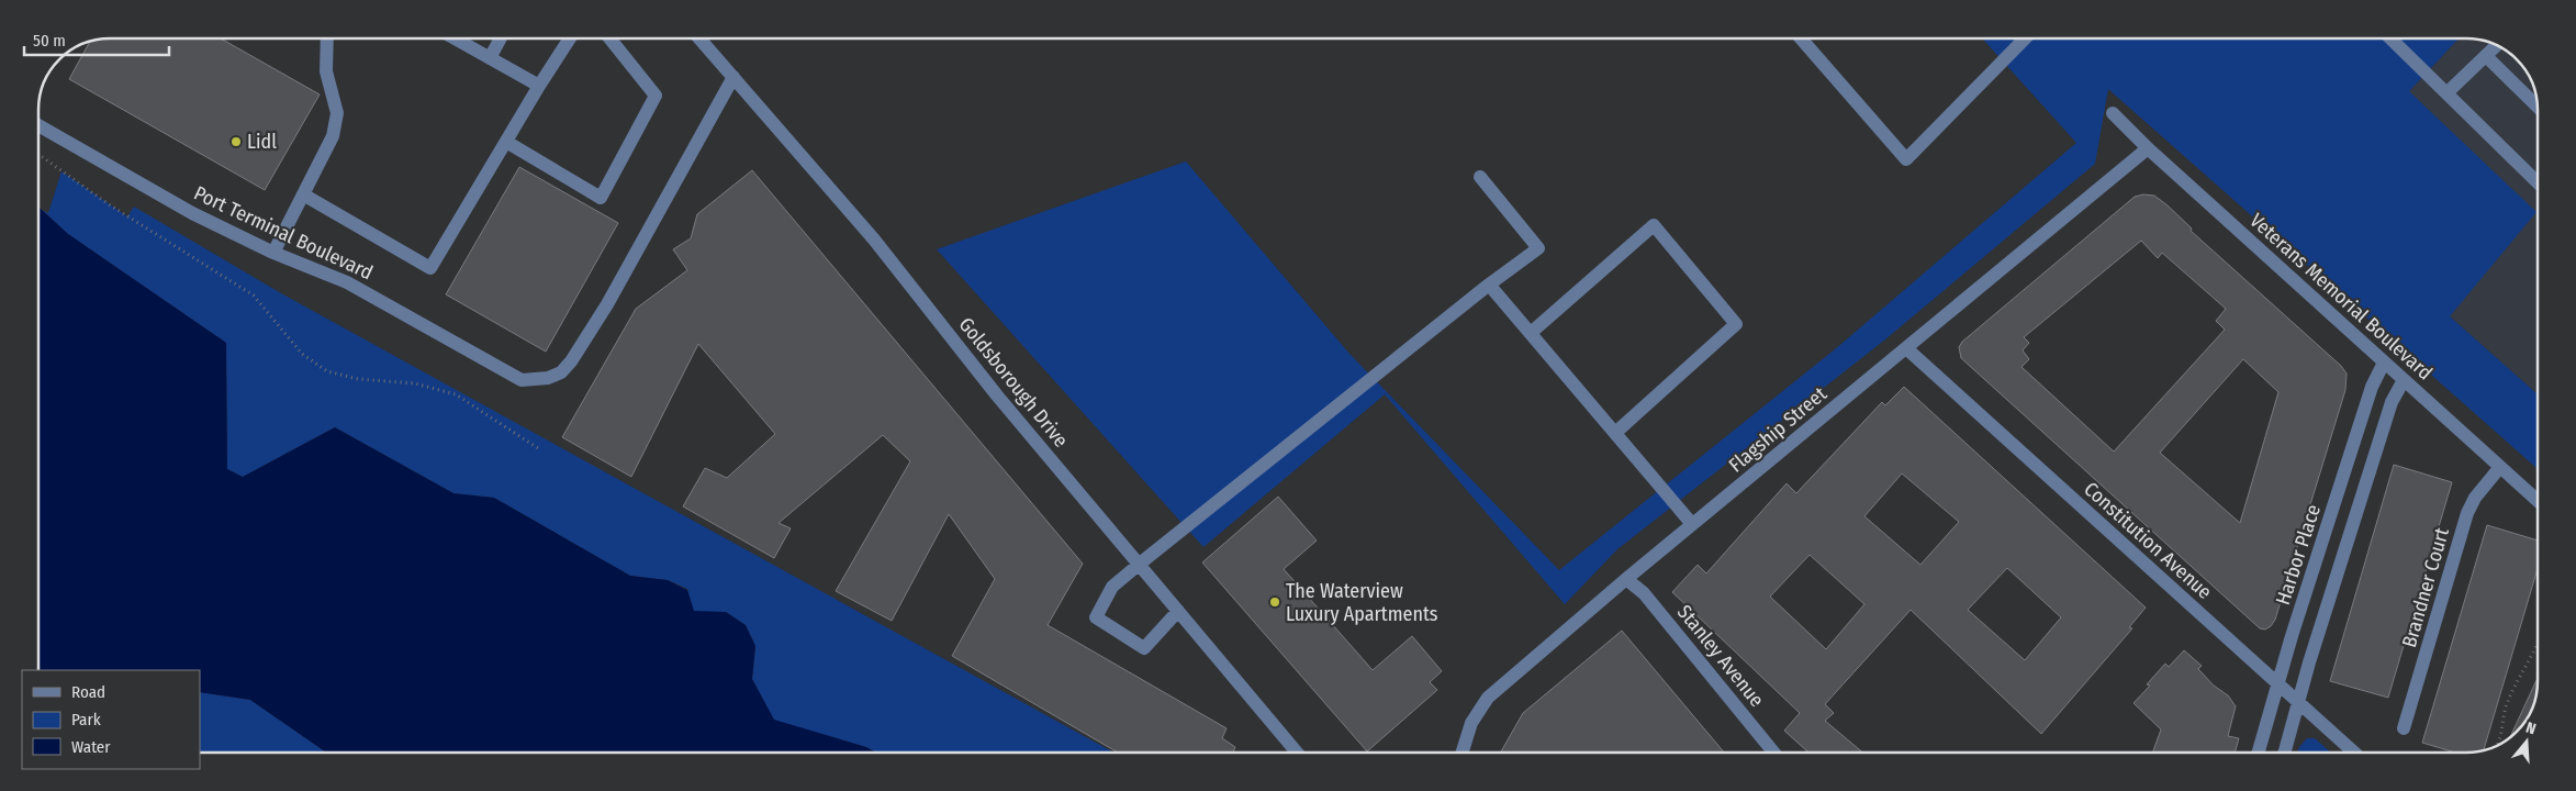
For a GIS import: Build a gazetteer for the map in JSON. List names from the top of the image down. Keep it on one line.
{"streets":{"street":["Port Terminal Boulevard","Veterans Memorial Boulevard","Goldsborough Drive","Flagship Street","Constitution Avenue","Harbor Place","Brandner Court","Stanley Avenue"]},"crossings":[["Port Terminal Boulevard","Goldsborough Drive"],["Veterans Memorial Boulevard","Flagship Street"],["Veterans Memorial Boulevard","Harbor Place"],["Veterans Memorial Boulevard","Brandner Court"],["Flagship Street","Constitution Avenue"],["Flagship Street","Stanley Avenue"],["Constitution Avenue","Harbor Place"]],"places":["Lidl","The Waterview Luxury Apartments"],"legend":["Road","Park","Water"],"scale_bar":"50 m","north":"top"}
